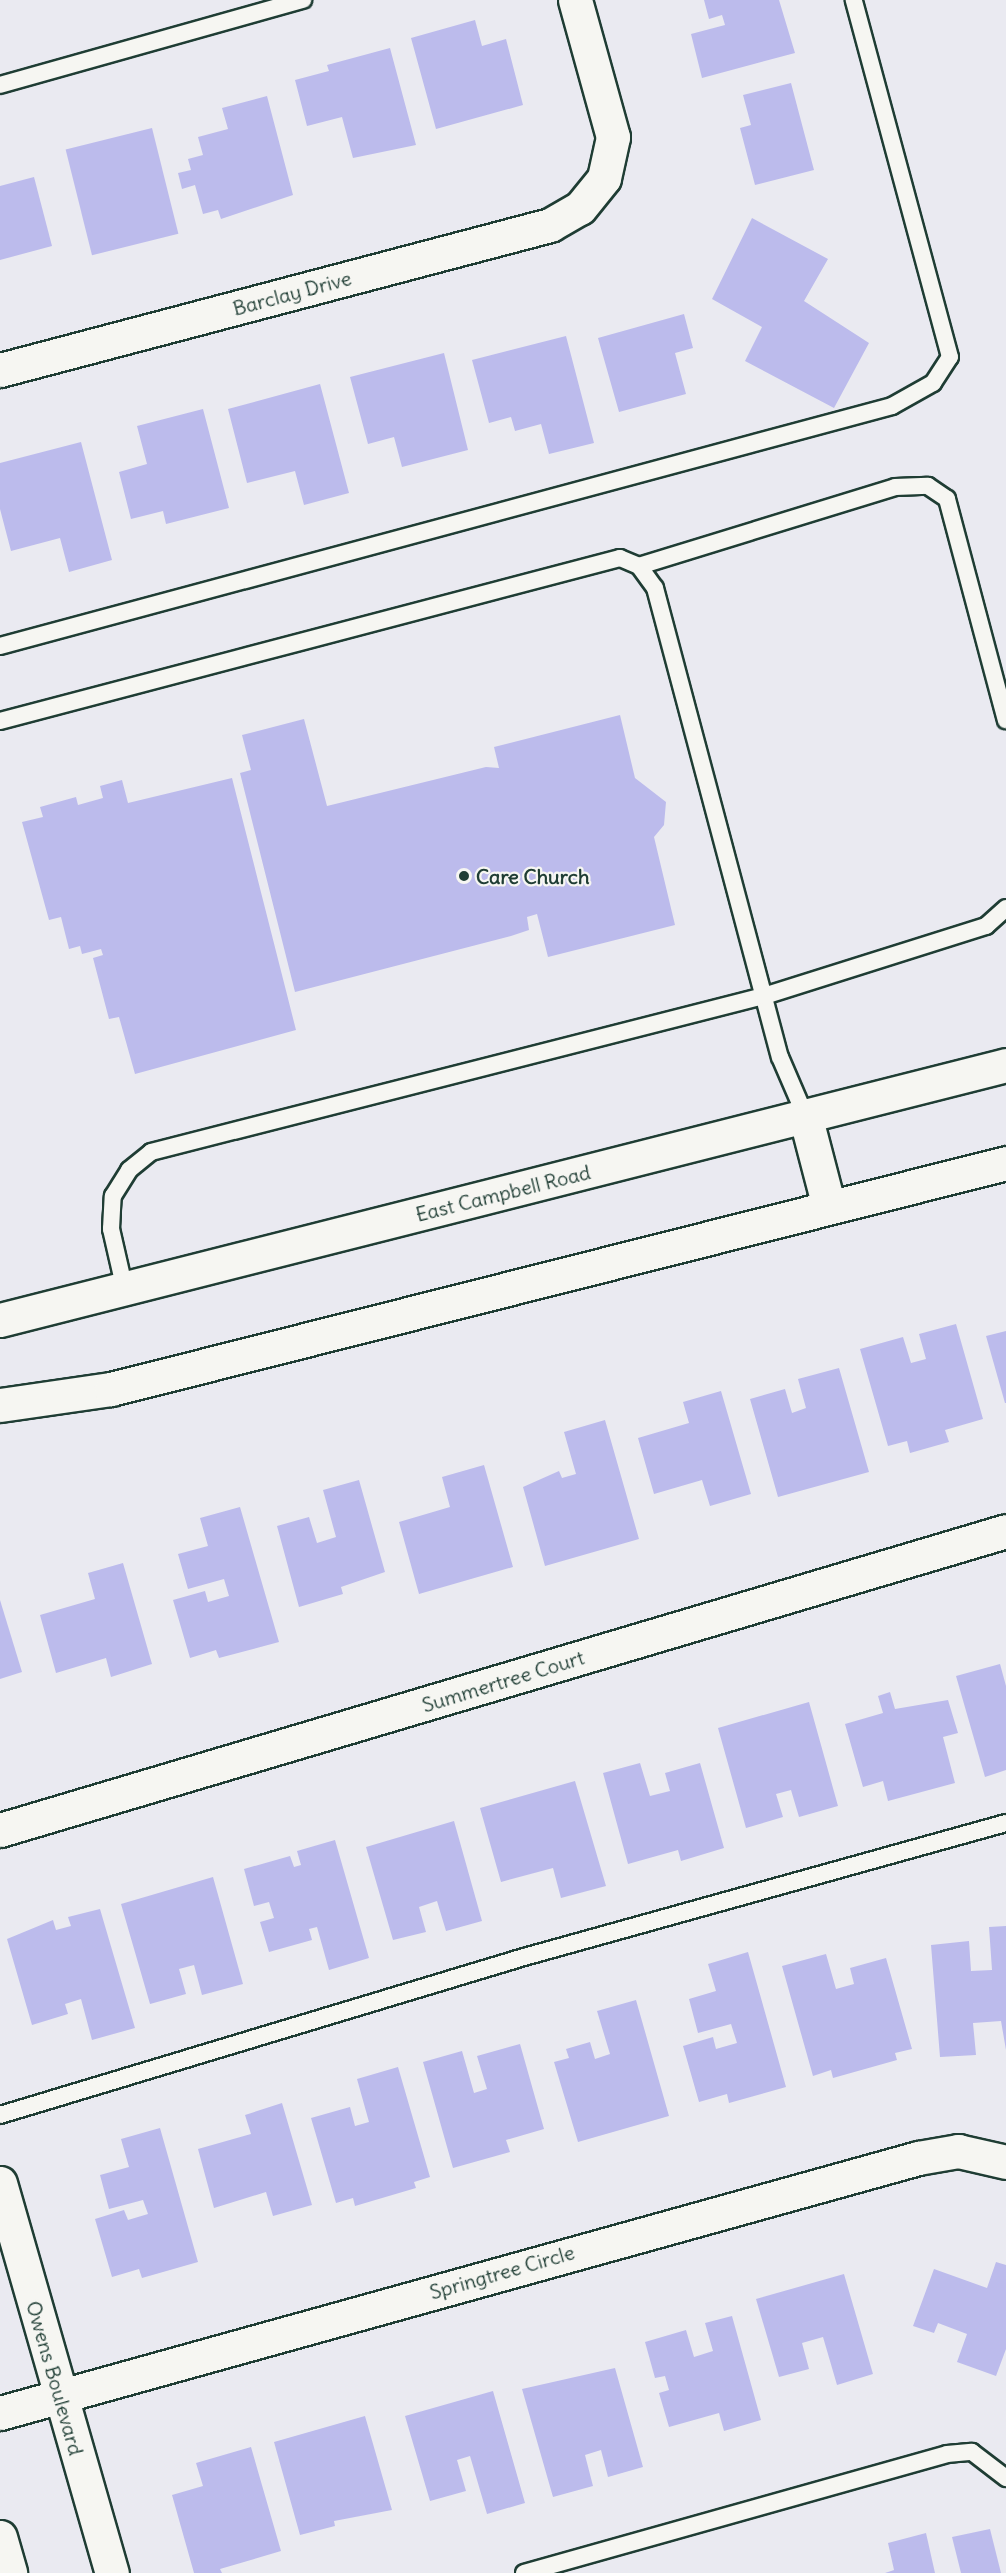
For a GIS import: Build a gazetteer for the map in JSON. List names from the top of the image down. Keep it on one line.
{"streets":{"street":["Barclay Drive","East Campbell Road","Summertree Court","Springtree Circle","Owens Boulevard"]},"crossings":[["Springtree Circle","Owens Boulevard"]],"places":["Care Church"]}
